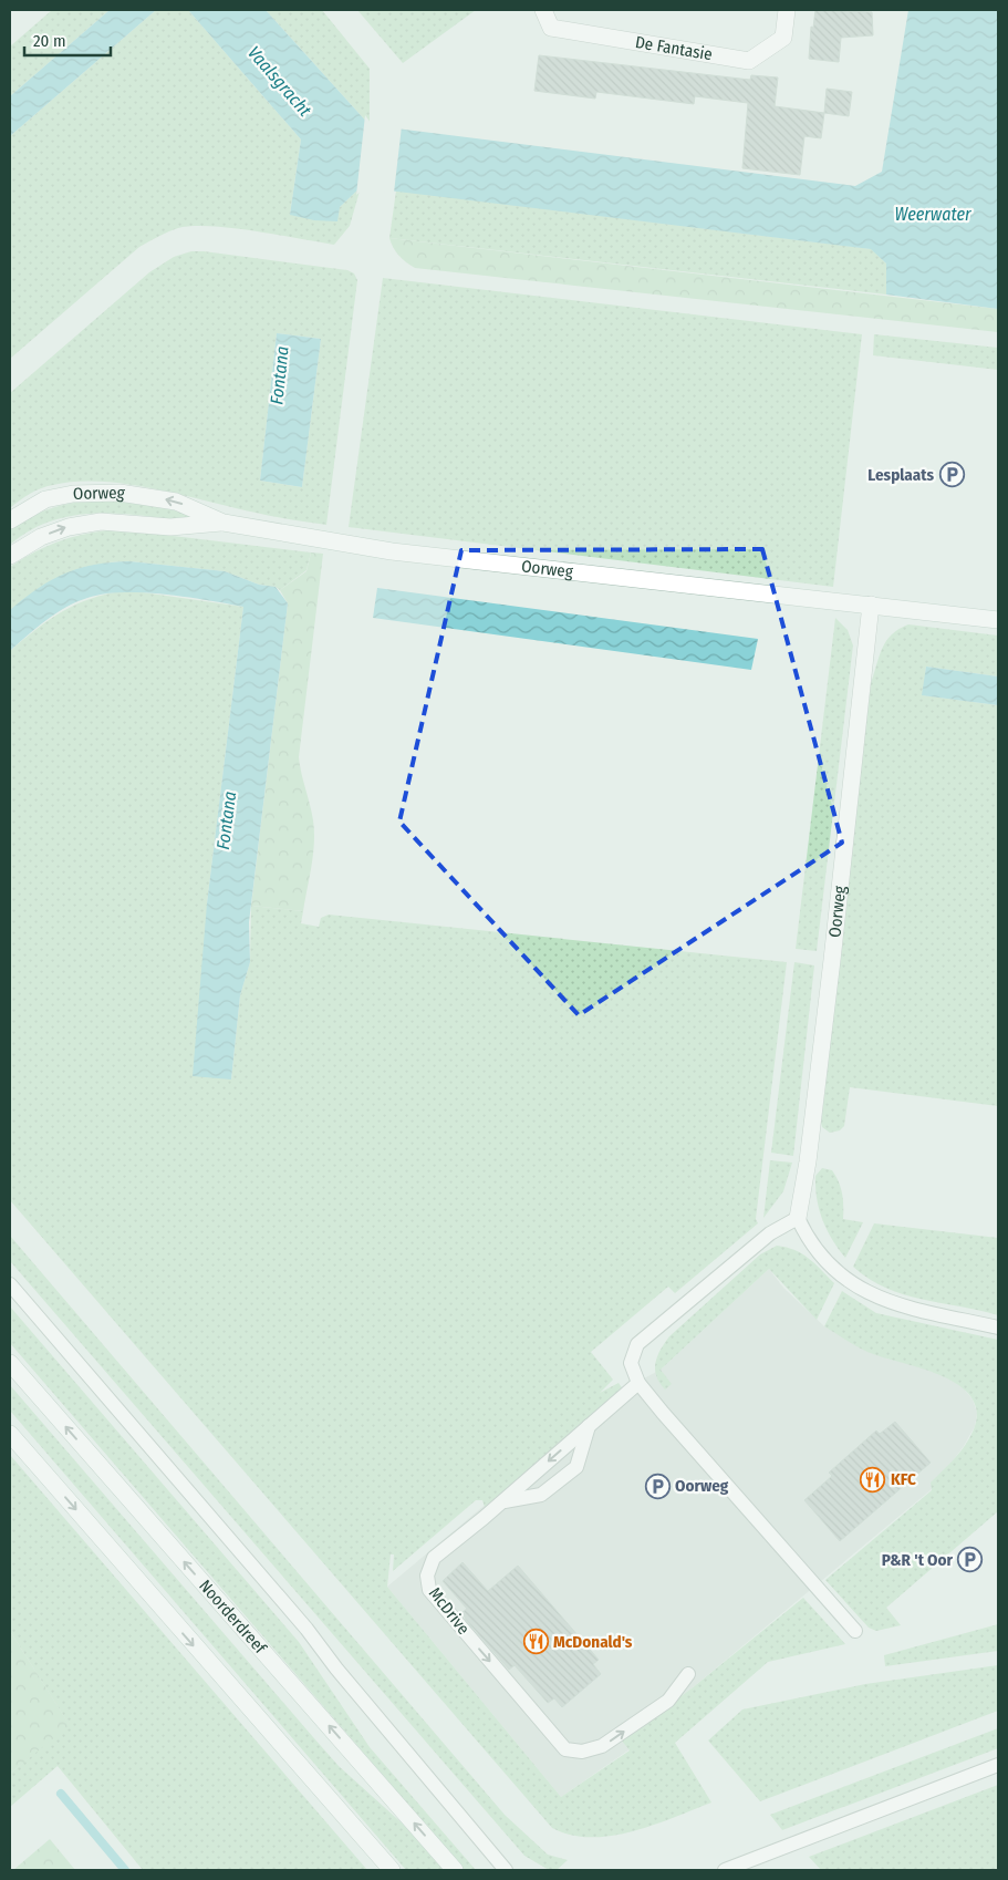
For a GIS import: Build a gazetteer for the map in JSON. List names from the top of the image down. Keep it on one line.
{"streets":{"street":["De Fantasie","Oorweg","Noorderdreef"],"lane":["McDrive"]},"water":["Vaalsgracht","Weerwater","Fontana"],"places":{"parking":["Lesplaats","Oorweg","P&R 't Oor"],"restaurant":["KFC","McDonald's"]},"scale_bar":"20 m"}
